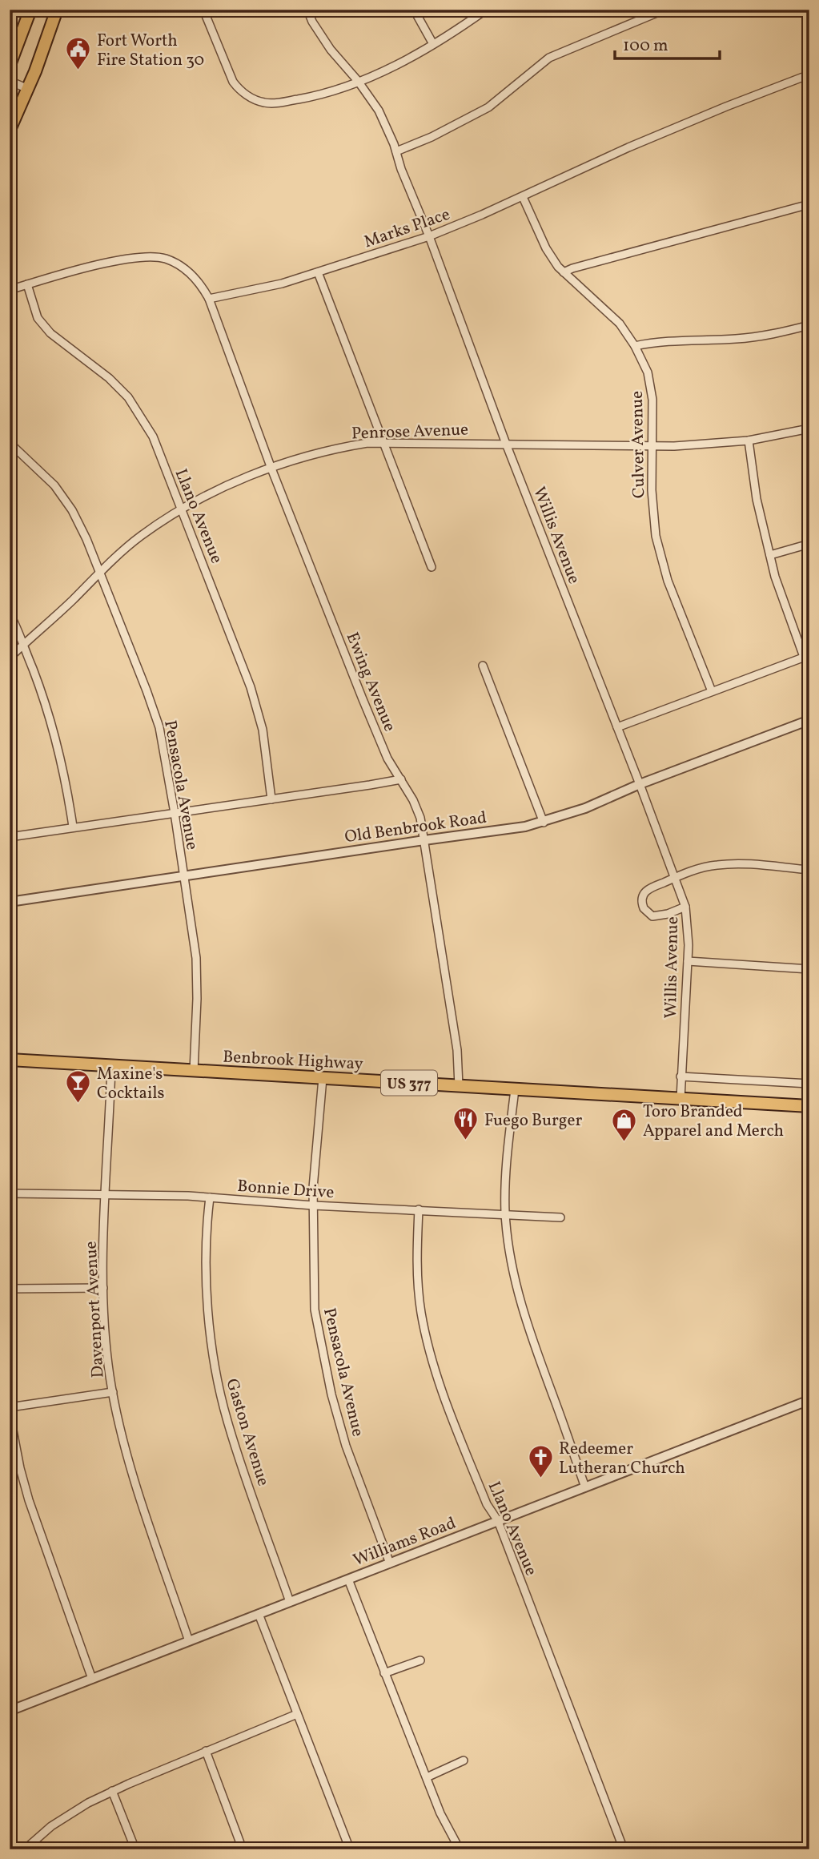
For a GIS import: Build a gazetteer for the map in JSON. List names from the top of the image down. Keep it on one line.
{"streets":{"main road":["Benbrook Highway","US 377"],"street":["Marks Place","Penrose Avenue","Culver Avenue","Llano Avenue","Willis Avenue","Ewing Avenue","Pensacola Avenue","Old Benbrook Road","Bonnie Drive","Davenport Avenue","Gaston Avenue","Williams Road"]},"crossings":[["Marks Place","Culver Avenue"],["Marks Place","Willis Avenue"],["Marks Place","Ewing Avenue"],["Penrose Avenue","Culver Avenue"],["Penrose Avenue","Llano Avenue"],["Penrose Avenue","Willis Avenue"],["Penrose Avenue","Ewing Avenue"],["Penrose Avenue","Pensacola Avenue"],["Llano Avenue","Bonnie Drive"],["Llano Avenue","Williams Road"],["Willis Avenue","Old Benbrook Road"],["Willis Avenue","Benbrook Highway"],["Ewing Avenue","Old Benbrook Road"],["Ewing Avenue","Benbrook Highway"],["Pensacola Avenue","Old Benbrook Road"],["Pensacola Avenue","Benbrook Highway"],["Pensacola Avenue","Bonnie Drive"],["Pensacola Avenue","Williams Road"],["Benbrook Highway","Davenport Avenue"],["Bonnie Drive","Davenport Avenue"],["Bonnie Drive","Gaston Avenue"],["Davenport Avenue","Williams Road"],["Gaston Avenue","Williams Road"]],"places":{"public building":["Fort Worth Fire Station 30"],"bar":["Maxine's Cocktails"],"restaurant":["Fuego Burger"],"shop":["Toro Branded Apparel and Merch"],"church":["Redeemer Lutheran Church"]},"scale_bar":"100 m"}
